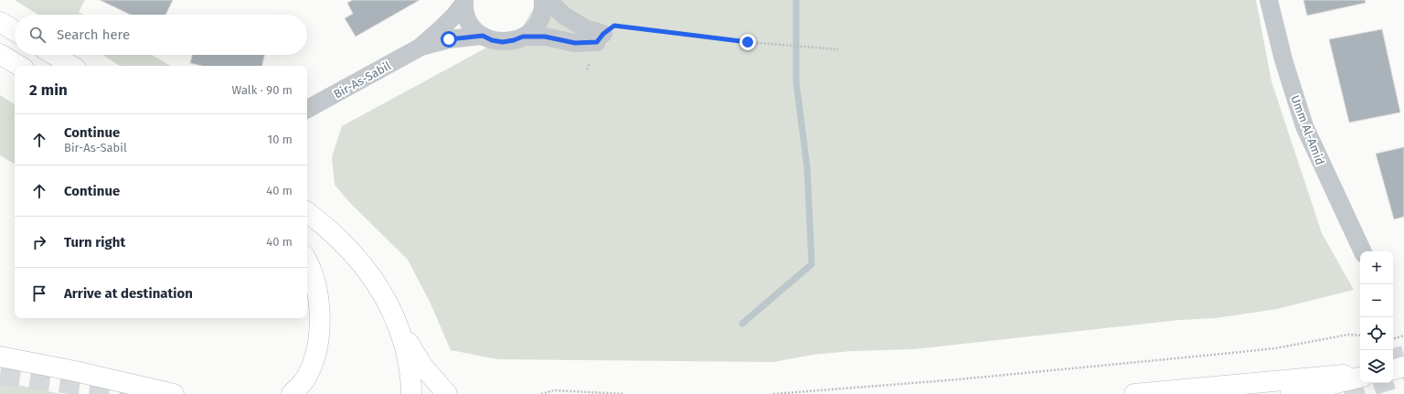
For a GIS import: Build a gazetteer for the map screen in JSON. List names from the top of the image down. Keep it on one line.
{"streets":{"street":["Bir-As-Sabil","Umm Al-Amid"]},"page":{"search":"Search here","heading":["2 min","Walk · 90 m"],"list":[["Continue","Bir-As-Sabil","10 m"],["Continue","40 m"],["Turn right","40 m"],"Arrive at destination"],"map_buttons":["+","−"]}}
